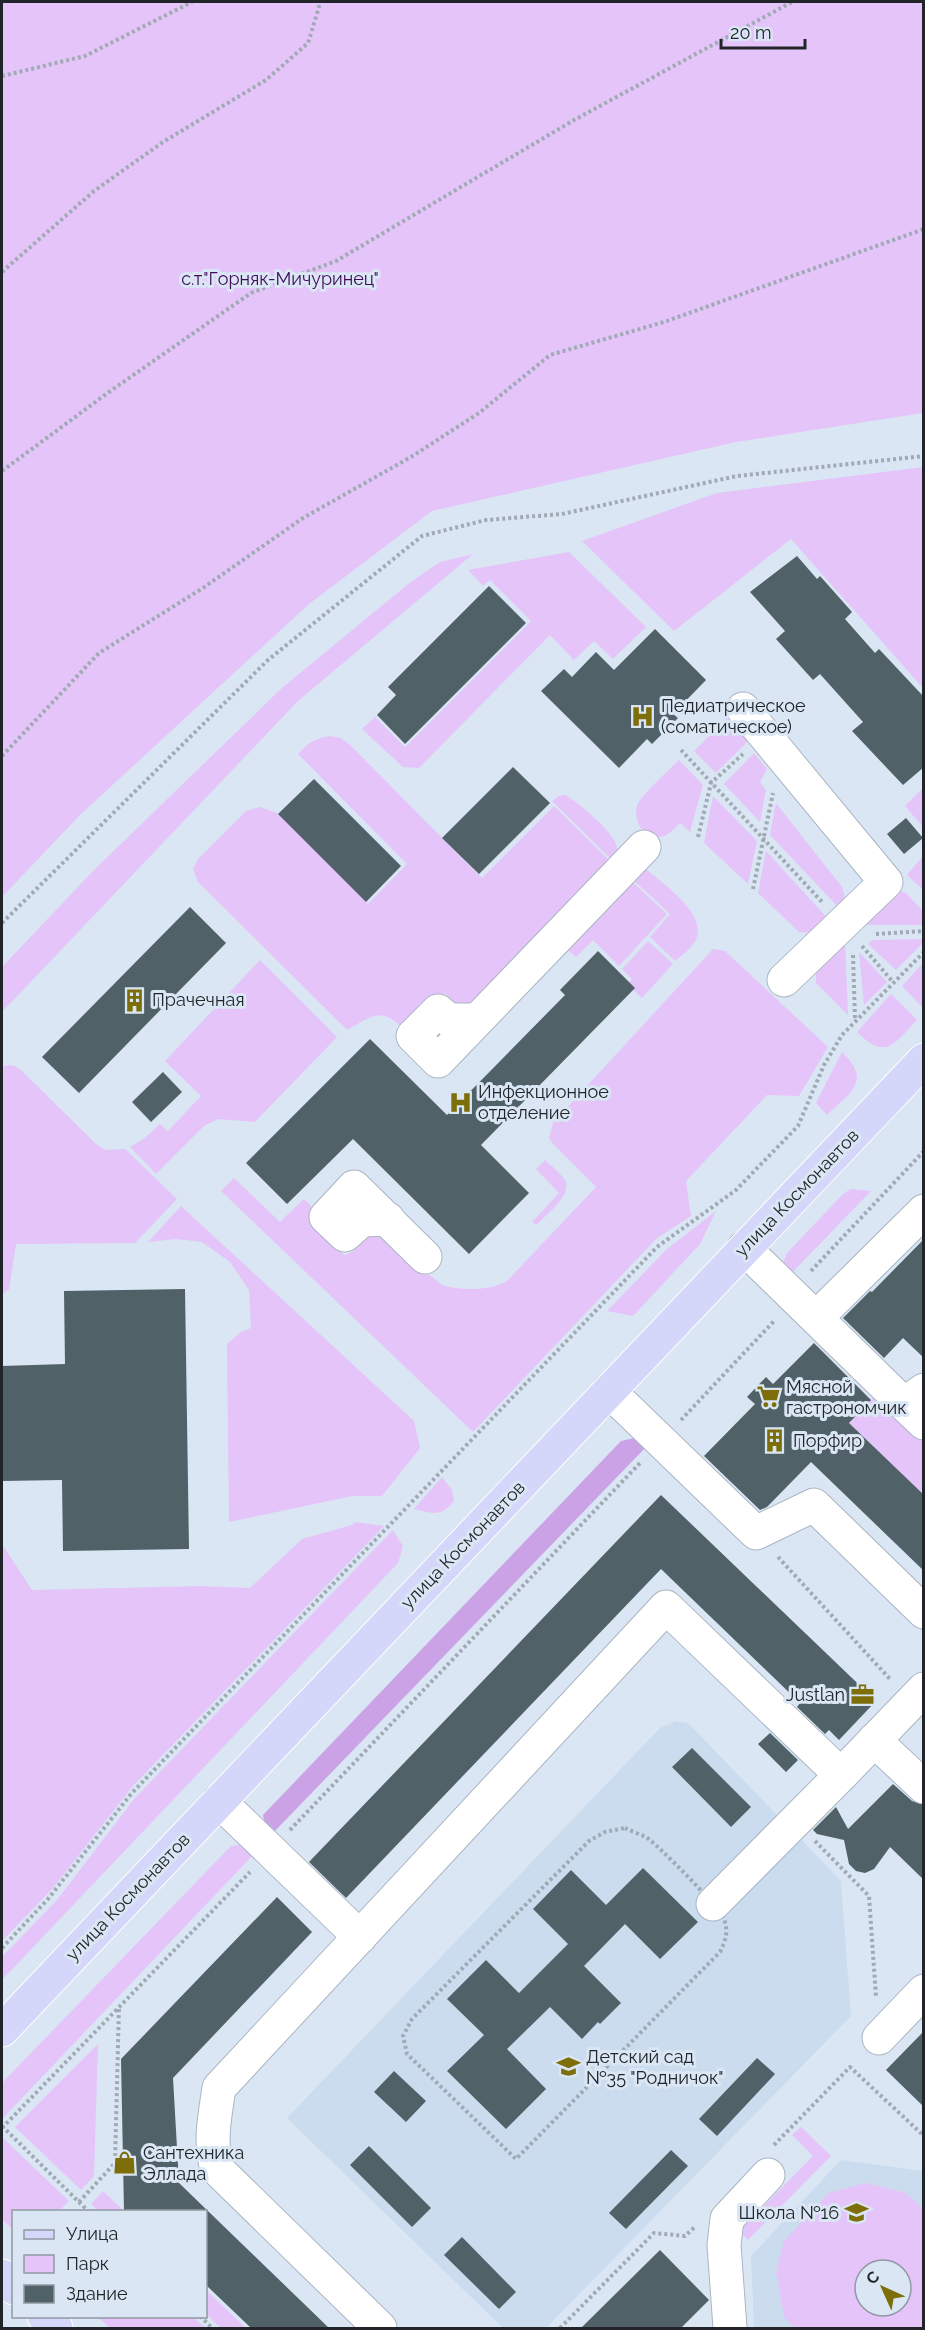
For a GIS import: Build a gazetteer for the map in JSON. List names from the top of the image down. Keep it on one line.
{"streets":{"main road":["улица Космонавтов"]},"parks":["с.т.\"Горняк-Мичуринец\""],"places":{"hospital":["Педиатрическое (соматическое)","Инфекционное отделение"],"building":["Прачечная","Порфир"],"supermarket":["Мясной гастрономчик"],"office":["Justlan"],"school or university":["Детский сад №35 \"Родничок\"","Школа №16"],"shop":["Сантехника Эллада"]},"legend":["Улица","Парк","Здание"],"scale_bar":"20 m","north":"top left"}
